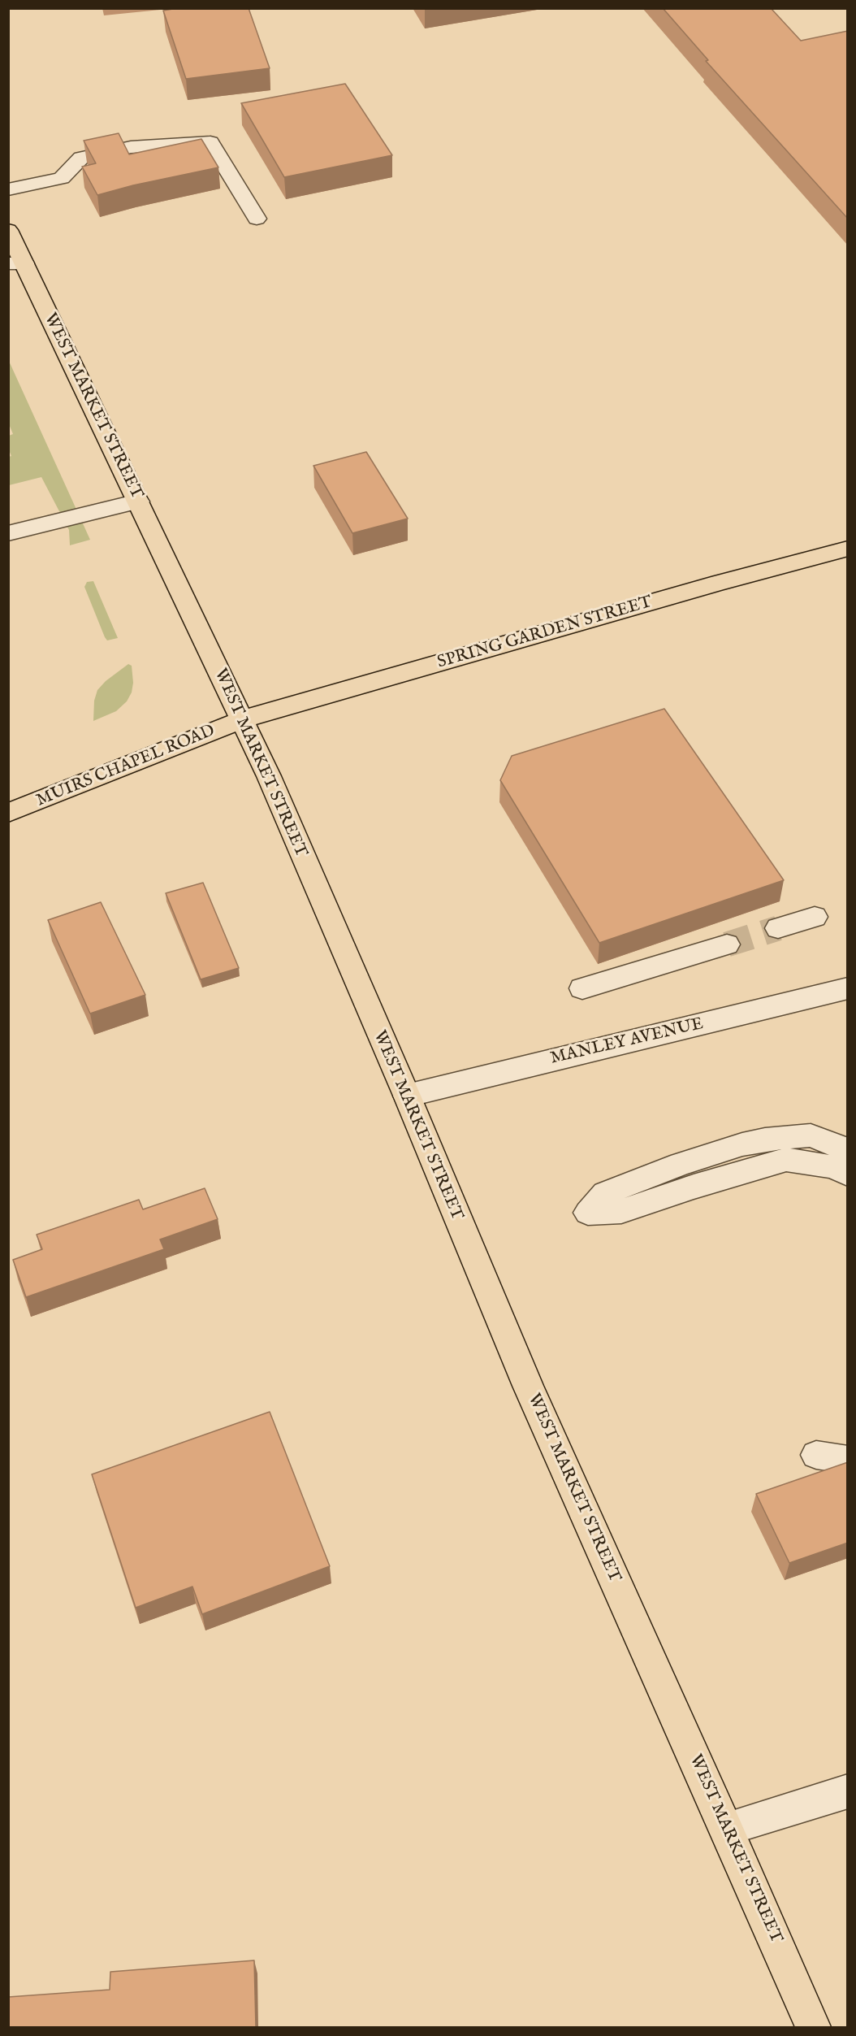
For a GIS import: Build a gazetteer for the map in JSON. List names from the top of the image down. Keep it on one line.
{"streets":{"main road":["WEST MARKET STREET","SPRING GARDEN STREET","MUIRS CHAPEL ROAD"],"street":["MANLEY AVENUE"]},"crossings":[["WEST MARKET STREET","SPRING GARDEN STREET"],["WEST MARKET STREET","MUIRS CHAPEL ROAD"],["WEST MARKET STREET","MANLEY AVENUE"],["SPRING GARDEN STREET","MUIRS CHAPEL ROAD"]]}
